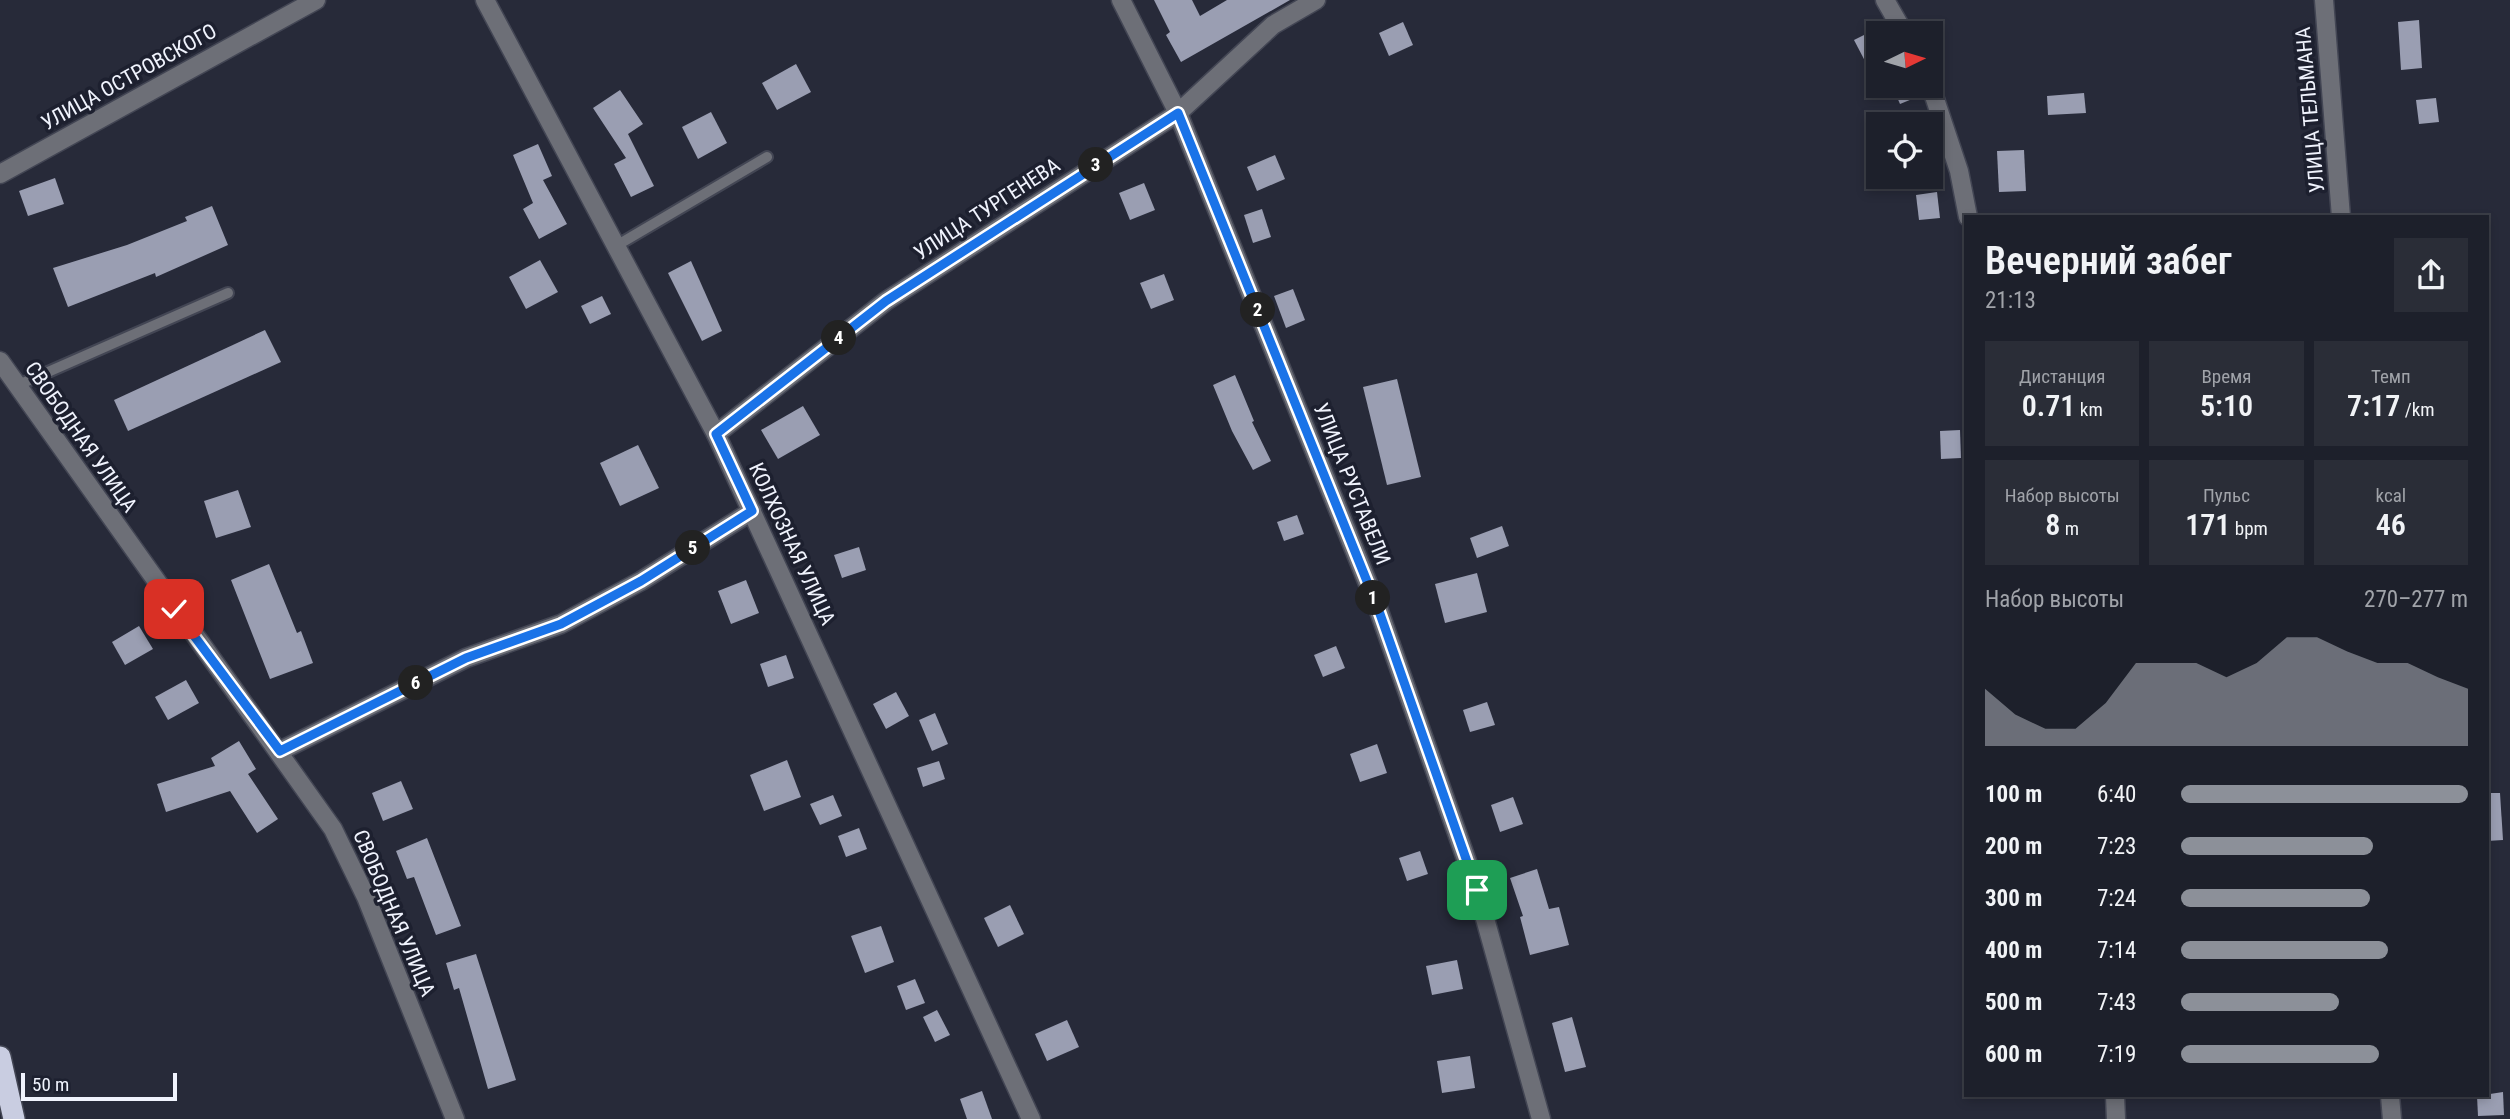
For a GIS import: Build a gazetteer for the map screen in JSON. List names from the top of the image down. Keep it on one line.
{"streets":{"street":["УЛИЦА ОСТРОВСКОГО","УЛИЦА ТЕЛЬМАНА","УЛИЦА ТУРГЕНЕВА","СВОБОДНАЯ УЛИЦА","УЛИЦА РУСТАВЕЛИ","КОЛХОЗНАЯ УЛИЦА"]},"crossings":[["УЛИЦА ТУРГЕНЕВА","УЛИЦА РУСТАВЕЛИ"],["УЛИЦА ТУРГЕНЕВА","КОЛХОЗНАЯ УЛИЦА"]],"scale_bar":"50 m","north":"right","page":{"pins":["3","2","4","5","1","6"],"heading":["Вечерний забег","21:13"],"stats":[["Дистанция","0.71 km"],["Время","5:10"],["Темп","7:17 /km"],["Набор высоты","8 m"],["Пульс","171 bpm"],["kcal","46"]],"chart":["Набор высоты","270–277 m"],"list":[{"name":"100 m","note":"6:40"},{"name":"200 m","note":"7:23"},{"name":"300 m","note":"7:24"},{"name":"400 m","note":"7:14"},{"name":"500 m","note":"7:43"},{"name":"600 m","note":"7:19"}],"scale":"50 m"}}
